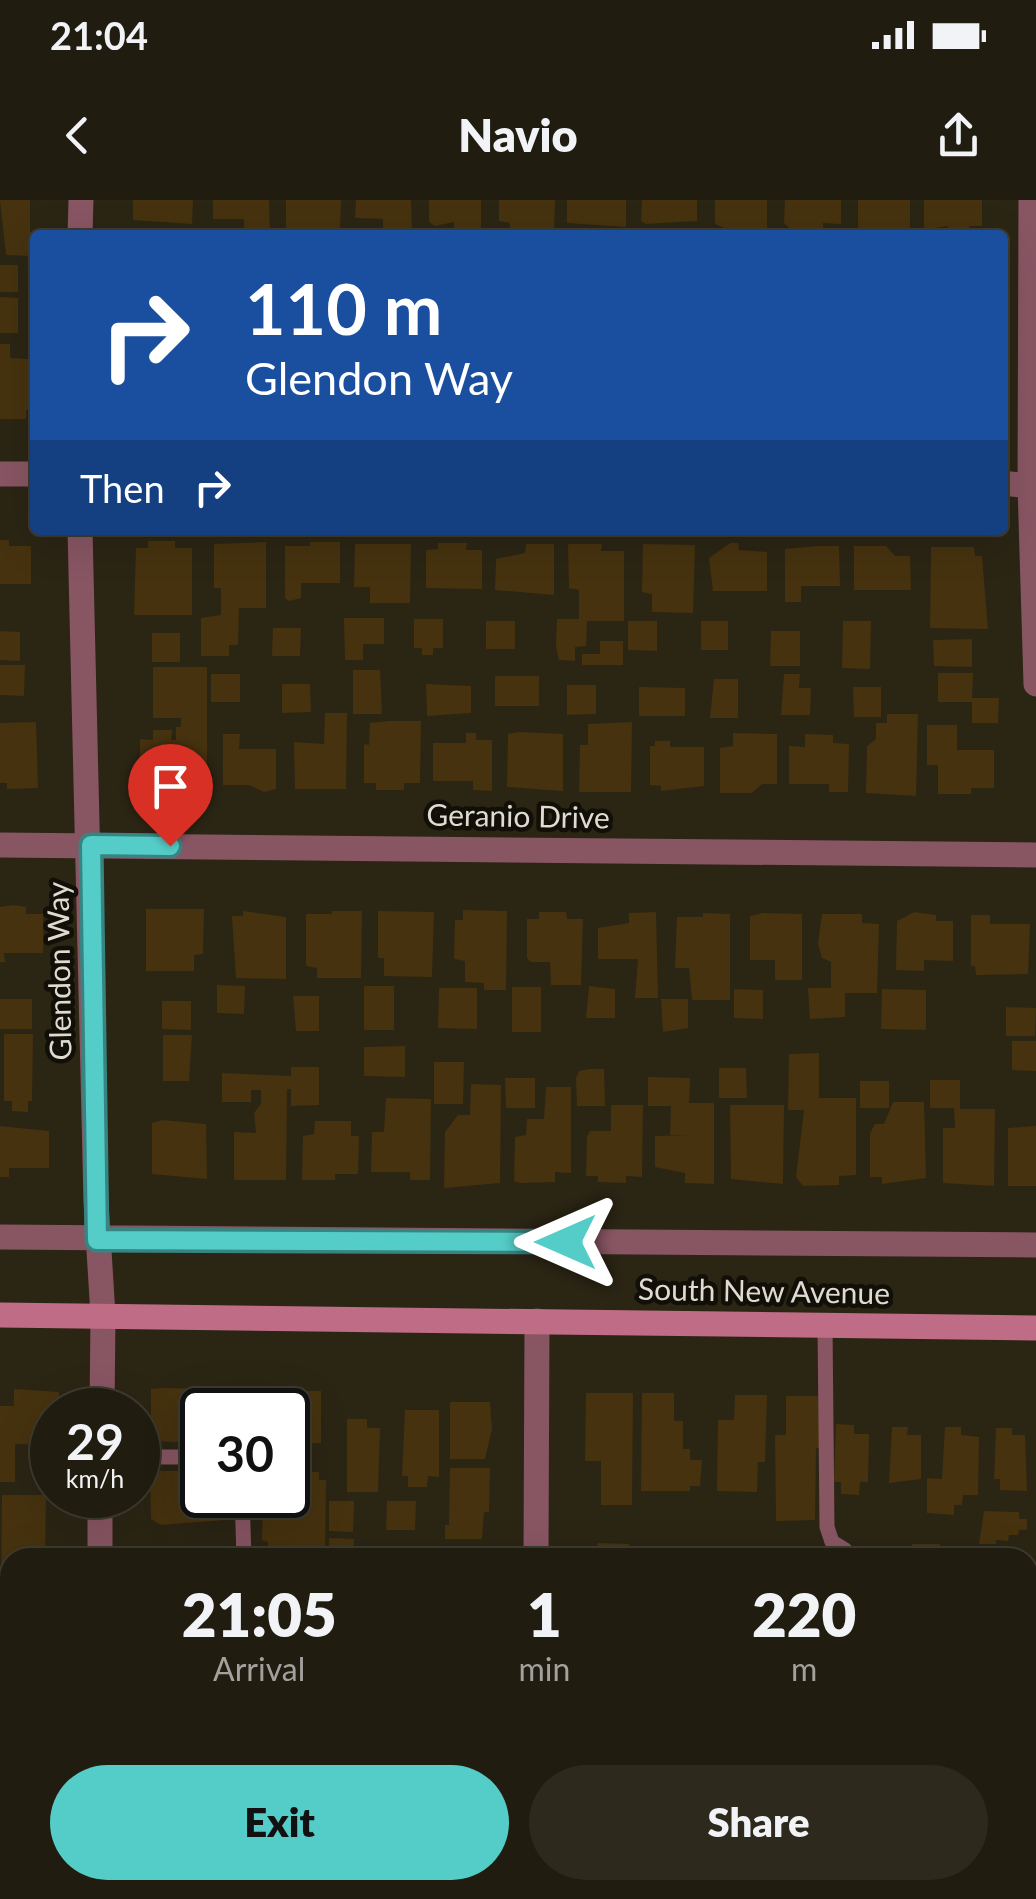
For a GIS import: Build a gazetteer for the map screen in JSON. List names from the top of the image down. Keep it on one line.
{"streets":{"main road":["South New Avenue"],"street":["Geranio Drive","Glendon Way"]},"crossings":[["Geranio Drive","Glendon Way"],["Glendon Way","South New Avenue"]],"page":{"status":"21:04","header":"Navio","turn":["110 m","Glendon Way"],"then":"Then","speed":"29 km/h","limit":"30","eta":["21:05","Arrival","1","min","220","m"],"buttons":["Exit","Share"]}}
